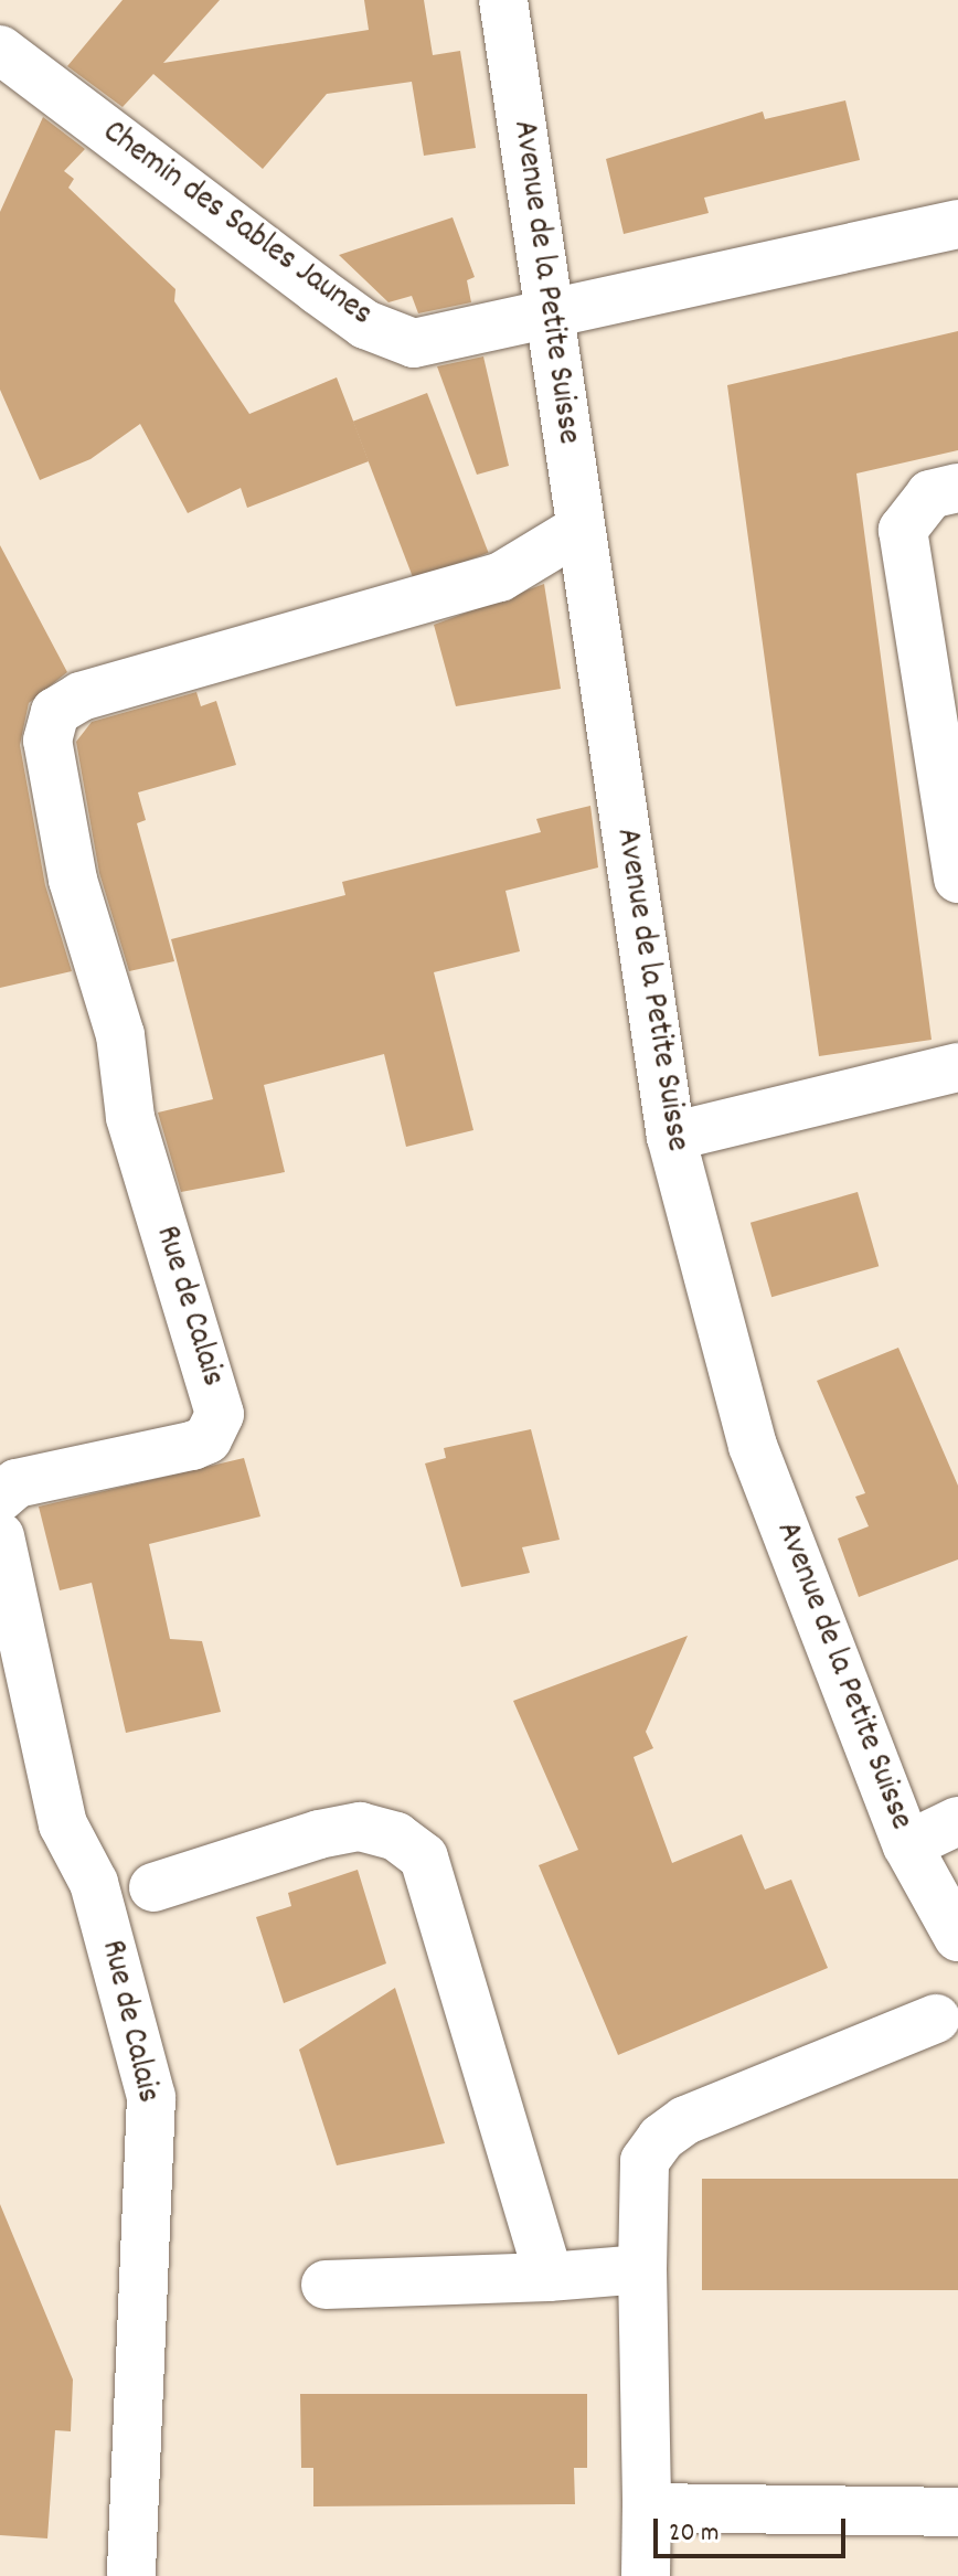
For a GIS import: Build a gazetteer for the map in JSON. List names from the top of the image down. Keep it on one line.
{"streets":{"street":["Chemin des Sables Jaunes","Avenue de la Petite Suisse","Rue de Calais"]},"crossings":[["Chemin des Sables Jaunes","Avenue de la Petite Suisse"],["Avenue de la Petite Suisse","Rue de Calais"]],"scale_bar":"20 m"}
